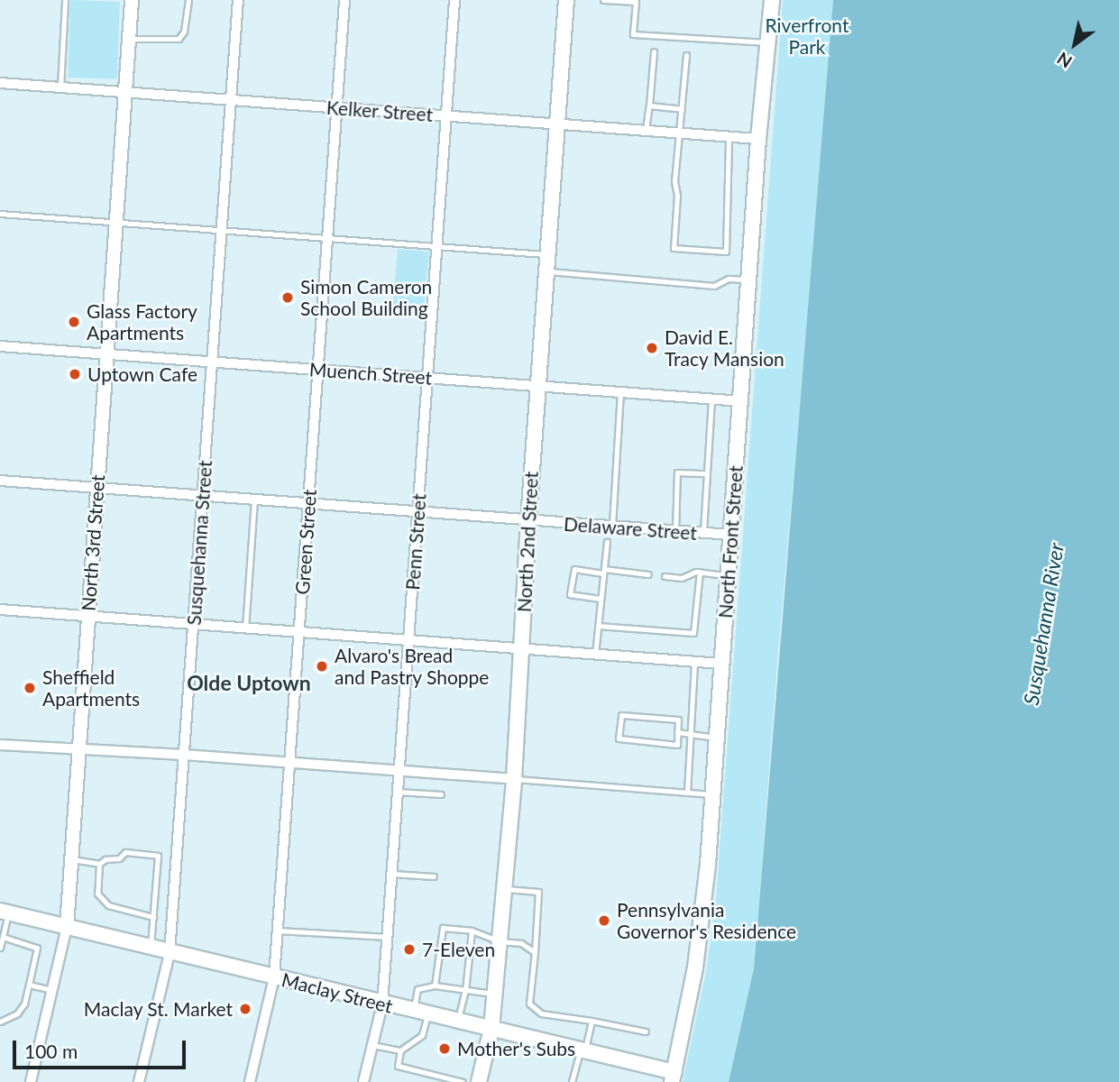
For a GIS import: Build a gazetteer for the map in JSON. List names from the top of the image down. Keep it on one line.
{"streets":{"main road":["North 2nd Street","North Front Street","North 3rd Street","Maclay Street"],"street":["Kelker Street","Muench Street","Delaware Street","Green Street","Penn Street","Susquehanna Street"]},"crossings":[["Kelker Street","Green Street"],["Kelker Street","Penn Street"],["Kelker Street","North 2nd Street"],["Kelker Street","North Front Street"],["Kelker Street","North 3rd Street"],["Kelker Street","Susquehanna Street"],["Muench Street","Green Street"],["Muench Street","Penn Street"],["Muench Street","North 2nd Street"],["Muench Street","North Front Street"],["Muench Street","North 3rd Street"],["Muench Street","Susquehanna Street"],["Delaware Street","Green Street"],["Delaware Street","Penn Street"],["Delaware Street","North 2nd Street"],["Delaware Street","North Front Street"],["Delaware Street","North 3rd Street"],["Delaware Street","Susquehanna Street"],["Green Street","Maclay Street"],["Penn Street","Maclay Street"],["North 2nd Street","Maclay Street"],["North Front Street","Maclay Street"],["North 3rd Street","Maclay Street"],["Susquehanna Street","Maclay Street"]],"districts":["Olde Uptown"],"water":["Susquehanna River"],"parks":["Riverfront Park"],"places":["Simon Cameron School Building","Glass Factory Apartments","David E. Tracy Mansion","Uptown Cafe","Alvaro's Bread and Pastry Shoppe","Sheffield Apartments","Pennsylvania Governor's Residence","7-Eleven","Maclay St. Market","Mother's Subs"],"scale_bar":"100 m","north":"bottom left"}
